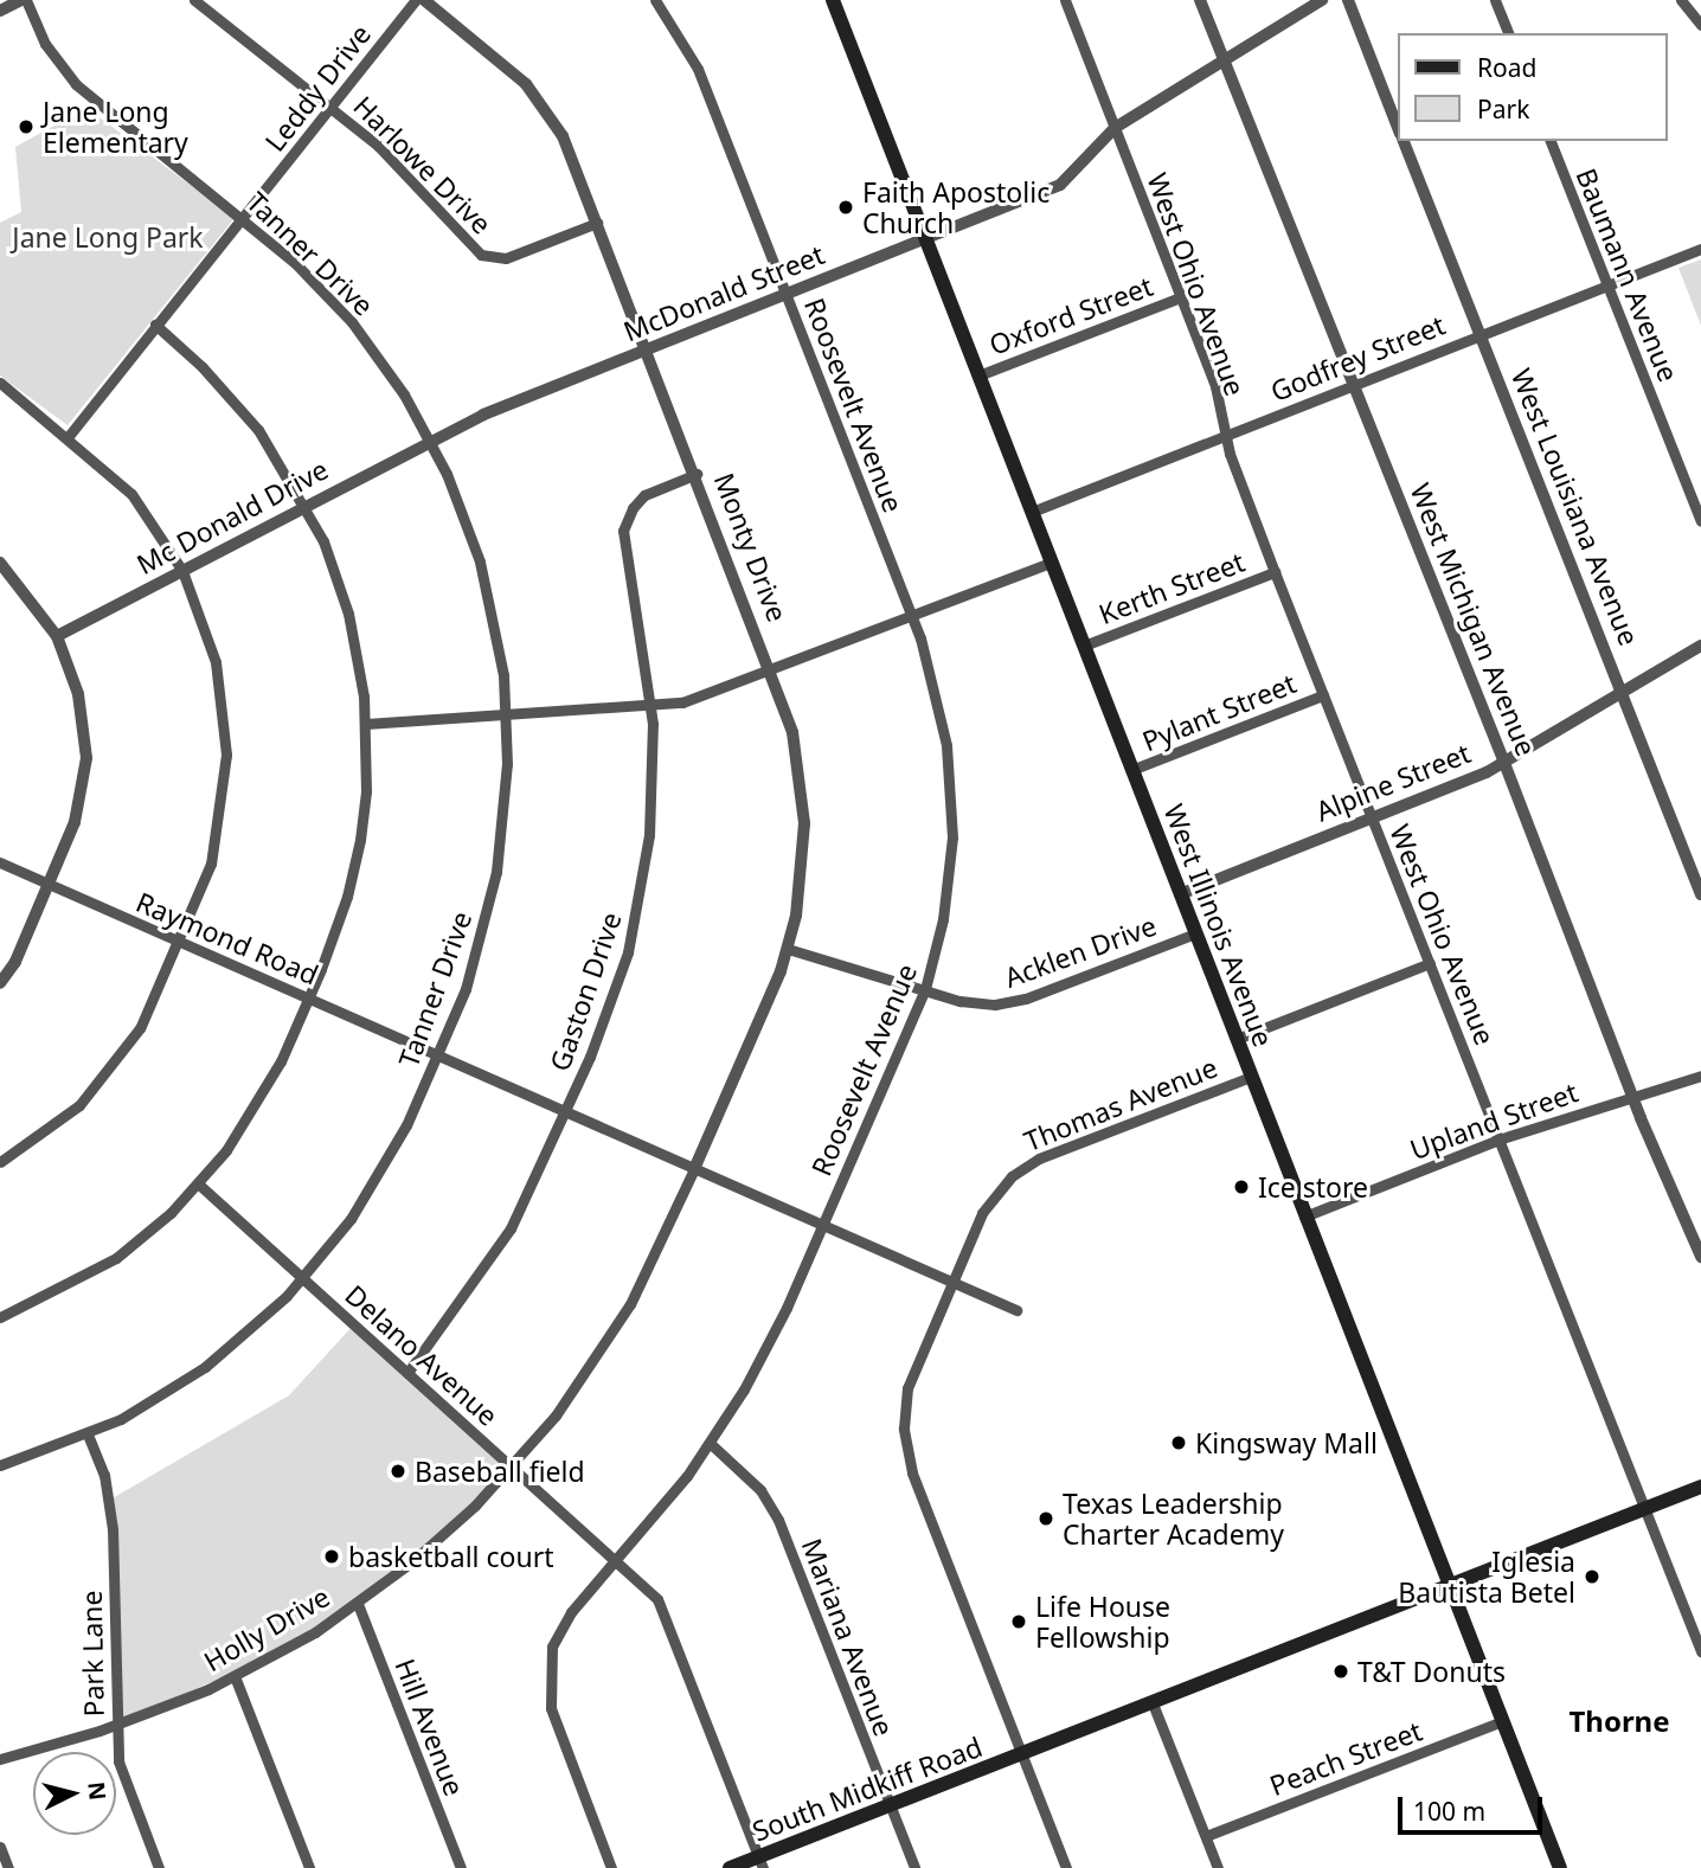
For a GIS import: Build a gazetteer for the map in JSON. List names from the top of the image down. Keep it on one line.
{"streets":{"main road":["West Illinois Avenue","South Midkiff Road"],"street":["Leddy Drive","Harlowe Drive","Tanner Drive","Baumann Avenue","West Ohio Avenue","McDonald Street","Oxford Street","Godfrey Street","Roosevelt Avenue","West Louisiana Avenue","Mc Donald Drive","Monty Drive","Kerth Street","West Michigan Avenue","Pylant Street","Alpine Street","Raymond Road","Acklen Drive","Gaston Drive","Thomas Avenue","Upland Street","Delano Avenue","Holly Drive","Mariana Avenue","Park Lane","Hill Avenue","Peach Street"]},"crossings":[["Leddy Drive","Harlowe Drive"],["Leddy Drive","Tanner Drive"],["Harlowe Drive","Monty Drive"],["Tanner Drive","McDonald Street"],["Tanner Drive","Mc Donald Drive"],["Tanner Drive","Raymond Road"],["Tanner Drive","Delano Avenue"],["Tanner Drive","Park Lane"],["Baumann Avenue","Godfrey Street"],["West Ohio Avenue","McDonald Street"],["West Ohio Avenue","Oxford Street"],["West Ohio Avenue","Godfrey Street"],["West Ohio Avenue","Kerth Street"],["West Ohio Avenue","Pylant Street"],["West Ohio Avenue","Alpine Street"],["West Ohio Avenue","Upland Street"],["West Ohio Avenue","South Midkiff Road"],["McDonald Street","Roosevelt Avenue"],["McDonald Street","Mc Donald Drive"],["McDonald Street","Monty Drive"],["McDonald Street","West Michigan Avenue"],["McDonald Street","West Illinois Avenue"],["Oxford Street","West Illinois Avenue"],["Godfrey Street","West Louisiana Avenue"],["Godfrey Street","West Michigan Avenue"],["Godfrey Street","West Illinois Avenue"],["Roosevelt Avenue","Raymond Road"],["Roosevelt Avenue","Acklen Drive"],["Roosevelt Avenue","Delano Avenue"],["Roosevelt Avenue","Mariana Avenue"],["West Louisiana Avenue","Alpine Street"],["Monty Drive","Raymond Road"],["Monty Drive","Acklen Drive"],["Monty Drive","Gaston Drive"],["Monty Drive","Holly Drive"],["Kerth Street","West Illinois Avenue"],["West Michigan Avenue","Alpine Street"],["West Michigan Avenue","Upland Street"],["Pylant Street","West Illinois Avenue"],["Alpine Street","West Illinois Avenue"],["West Illinois Avenue","Acklen Drive"],["West Illinois Avenue","Thomas Avenue"],["West Illinois Avenue","Upland Street"],["West Illinois Avenue","Peach Street"],["West Illinois Avenue","South Midkiff Road"],["Raymond Road","Gaston Drive"],["Raymond Road","Thomas Avenue"],["Raymond Road","Holly Drive"],["Gaston Drive","Delano Avenue"],["Thomas Avenue","South Midkiff Road"],["Delano Avenue","Holly Drive"],["Delano Avenue","South Midkiff Road"],["Holly Drive","Park Lane"],["Holly Drive","Hill Avenue"],["Mariana Avenue","South Midkiff Road"]],"districts":["Thorne"],"parks":["Jane Long Park"],"places":["Jane Long Elementary","Faith Apostolic Church","Ice store","Kingsway Mall","Baseball field","Texas Leadership Charter Academy","basketball court","Iglesia Bautista Betel","Life House Fellowship","T&T Donuts"],"legend":["Road","Park"],"scale_bar":"100 m","north":"right"}
